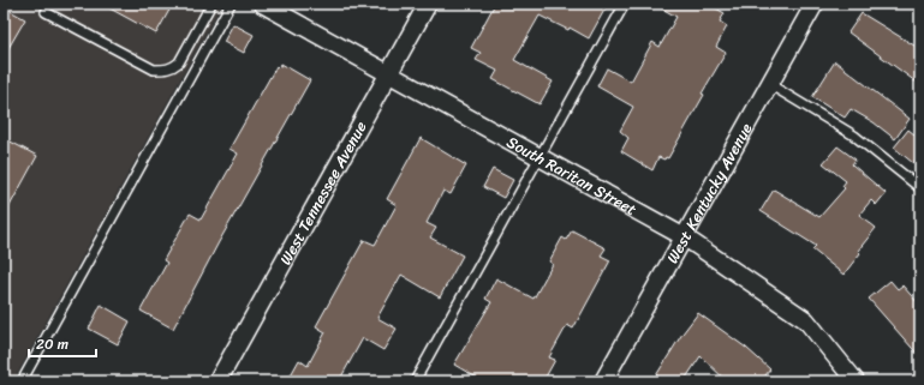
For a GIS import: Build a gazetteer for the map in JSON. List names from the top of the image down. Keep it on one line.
{"streets":{"street":["South Raritan Street","West Tennessee Avenue","West Kentucky Avenue"]},"crossings":[["South Raritan Street","West Tennessee Avenue"],["South Raritan Street","West Kentucky Avenue"]],"scale_bar":"20 m"}
